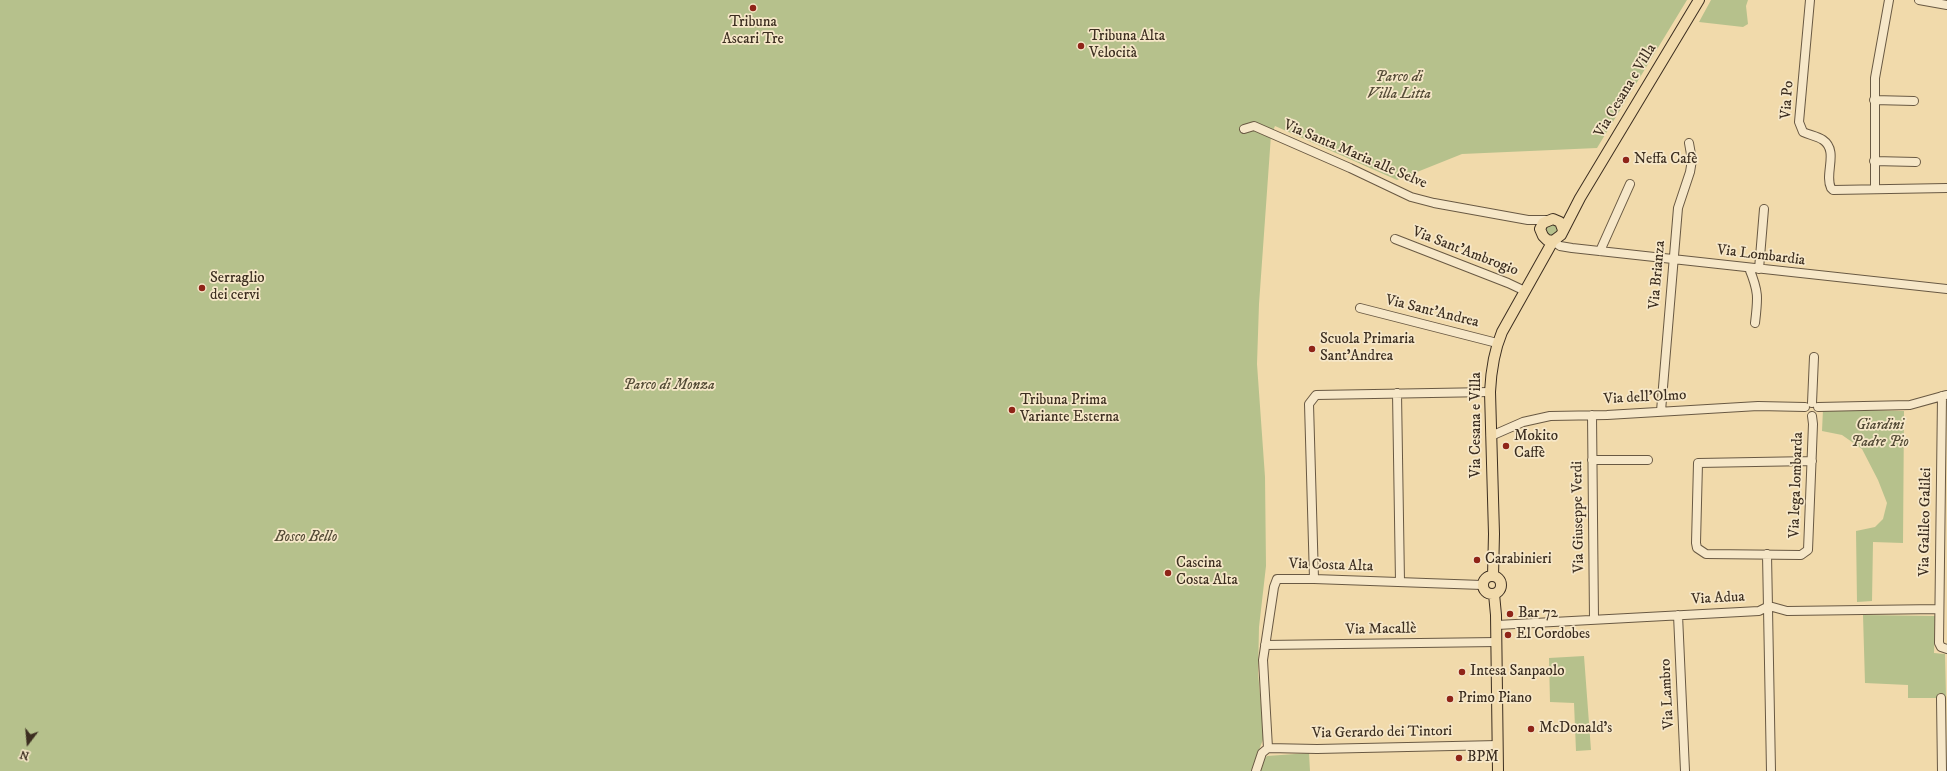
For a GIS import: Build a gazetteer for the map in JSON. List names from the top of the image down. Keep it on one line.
{"streets":{"main road":["Via Cesana e Villa"],"street":["Via Po","Via Santa Maria alle Selve","Via Sant'Ambrogio","Via Lombardia","Via Brianza","Via Sant'Andrea","Via dell'Olmo","Via lega lombarda","Via Giuseppe Verdi","Via Galileo Galilei","Via Costa Alta","Via Adua","Via Macallè","Via Lambro","Via Gerardo dei Tintori"]},"crossings":[["Via Cesana e Villa","Via Santa Maria alle Selve"],["Via Cesana e Villa","Via Sant'Ambrogio"],["Via Cesana e Villa","Via Lombardia"],["Via Cesana e Villa","Via Sant'Andrea"],["Via Cesana e Villa","Via dell'Olmo"],["Via Cesana e Villa","Via Costa Alta"],["Via Santa Maria alle Selve","Via Lombardia"],["Via Lombardia","Via Brianza"],["Via Brianza","Via dell'Olmo"],["Via dell'Olmo","Via lega lombarda"],["Via dell'Olmo","Via Giuseppe Verdi"],["Via dell'Olmo","Via Galileo Galilei"],["Via Giuseppe Verdi","Via Adua"],["Via Costa Alta","Via Macallè"],["Via Costa Alta","Via Gerardo dei Tintori"],["Via Adua","Via Lambro"]],"parks":["Parco di Villa Litta","Parco di Monza","Giardini Padre Pio","Bosco Bello"],"places":["Tribuna Ascari Tre","Tribuna Alta Velocità","Neffa Cafè","Serraglio dei cervi","Scuola Primaria Sant'Andrea","Tribuna Prima Variante Esterna","Mokito Caffè","Carabinieri","Cascina Costa Alta","Bar 72","El Cordobes","Intesa Sanpaolo","Primo Piano","McDonald's","BPM"],"north":"bottom"}
